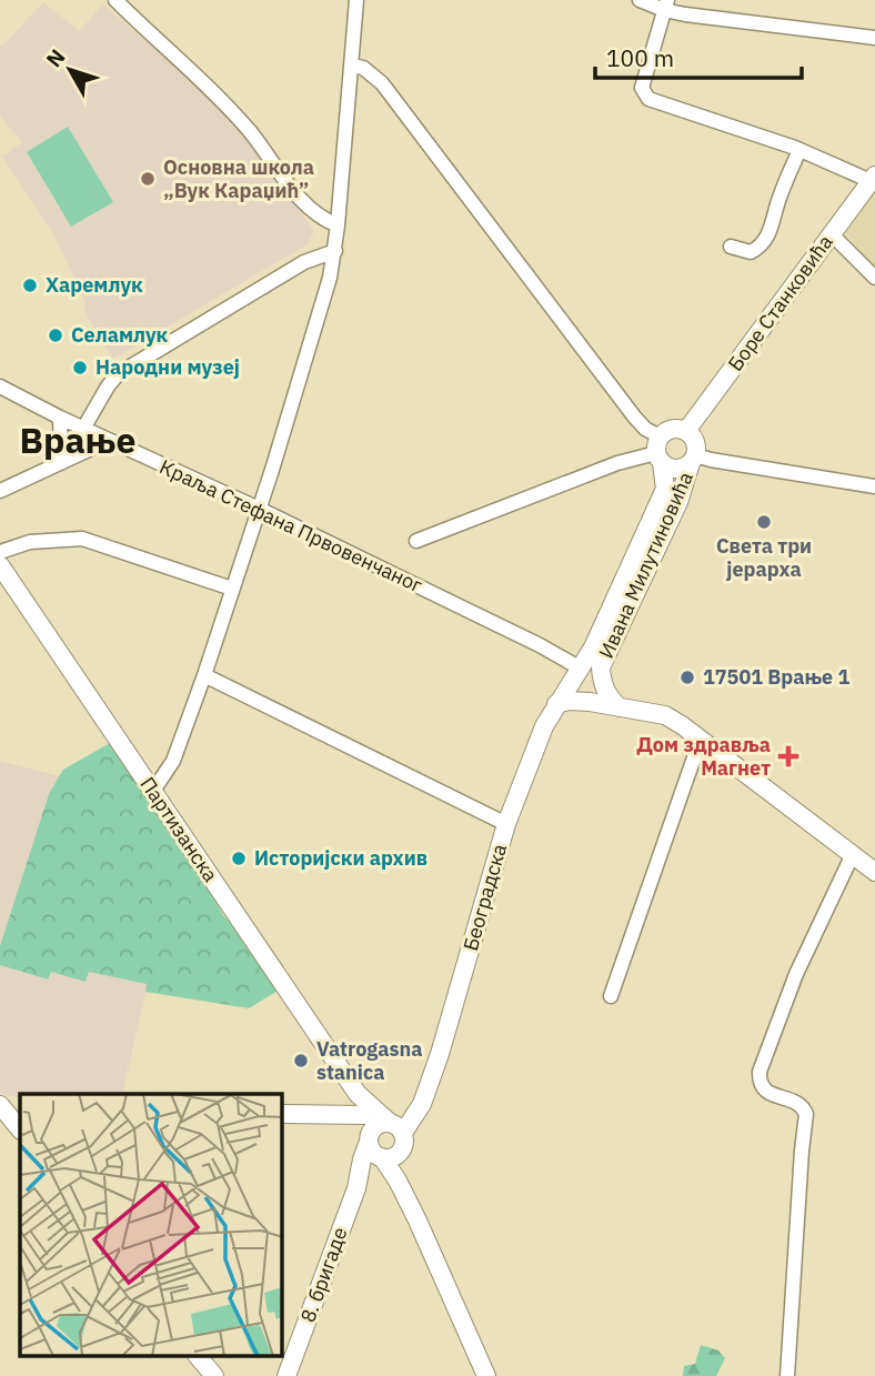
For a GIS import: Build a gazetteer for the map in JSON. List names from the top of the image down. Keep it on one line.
{"streets":{"street":["Боре Станковића","Краља Стефана Првовенчаног","Ивана Милутиновића","Партизанска","Београдска","8. бригаде"]},"crossings":[["Боре Станковића","Ивана Милутиновића"],["Краља Стефана Првовенчаног","Ивана Милутиновића"],["Краља Стефана Првовенчаног","Београдска"],["Ивана Милутиновића","Београдска"],["Партизанска","Београдска"],["Партизанска","8. бригаде"]],"districts":["Врање"],"places":{"other":["Основна школа „Вук Караџић”","Харемлук","Селамлук","Народни музеј","Света три јерарха","17501 Врање 1","Историјски архив","Vatrogasna stanica"],"health":["Дом здравља Магнет"]},"scale_bar":"100 m","north":"top left"}
